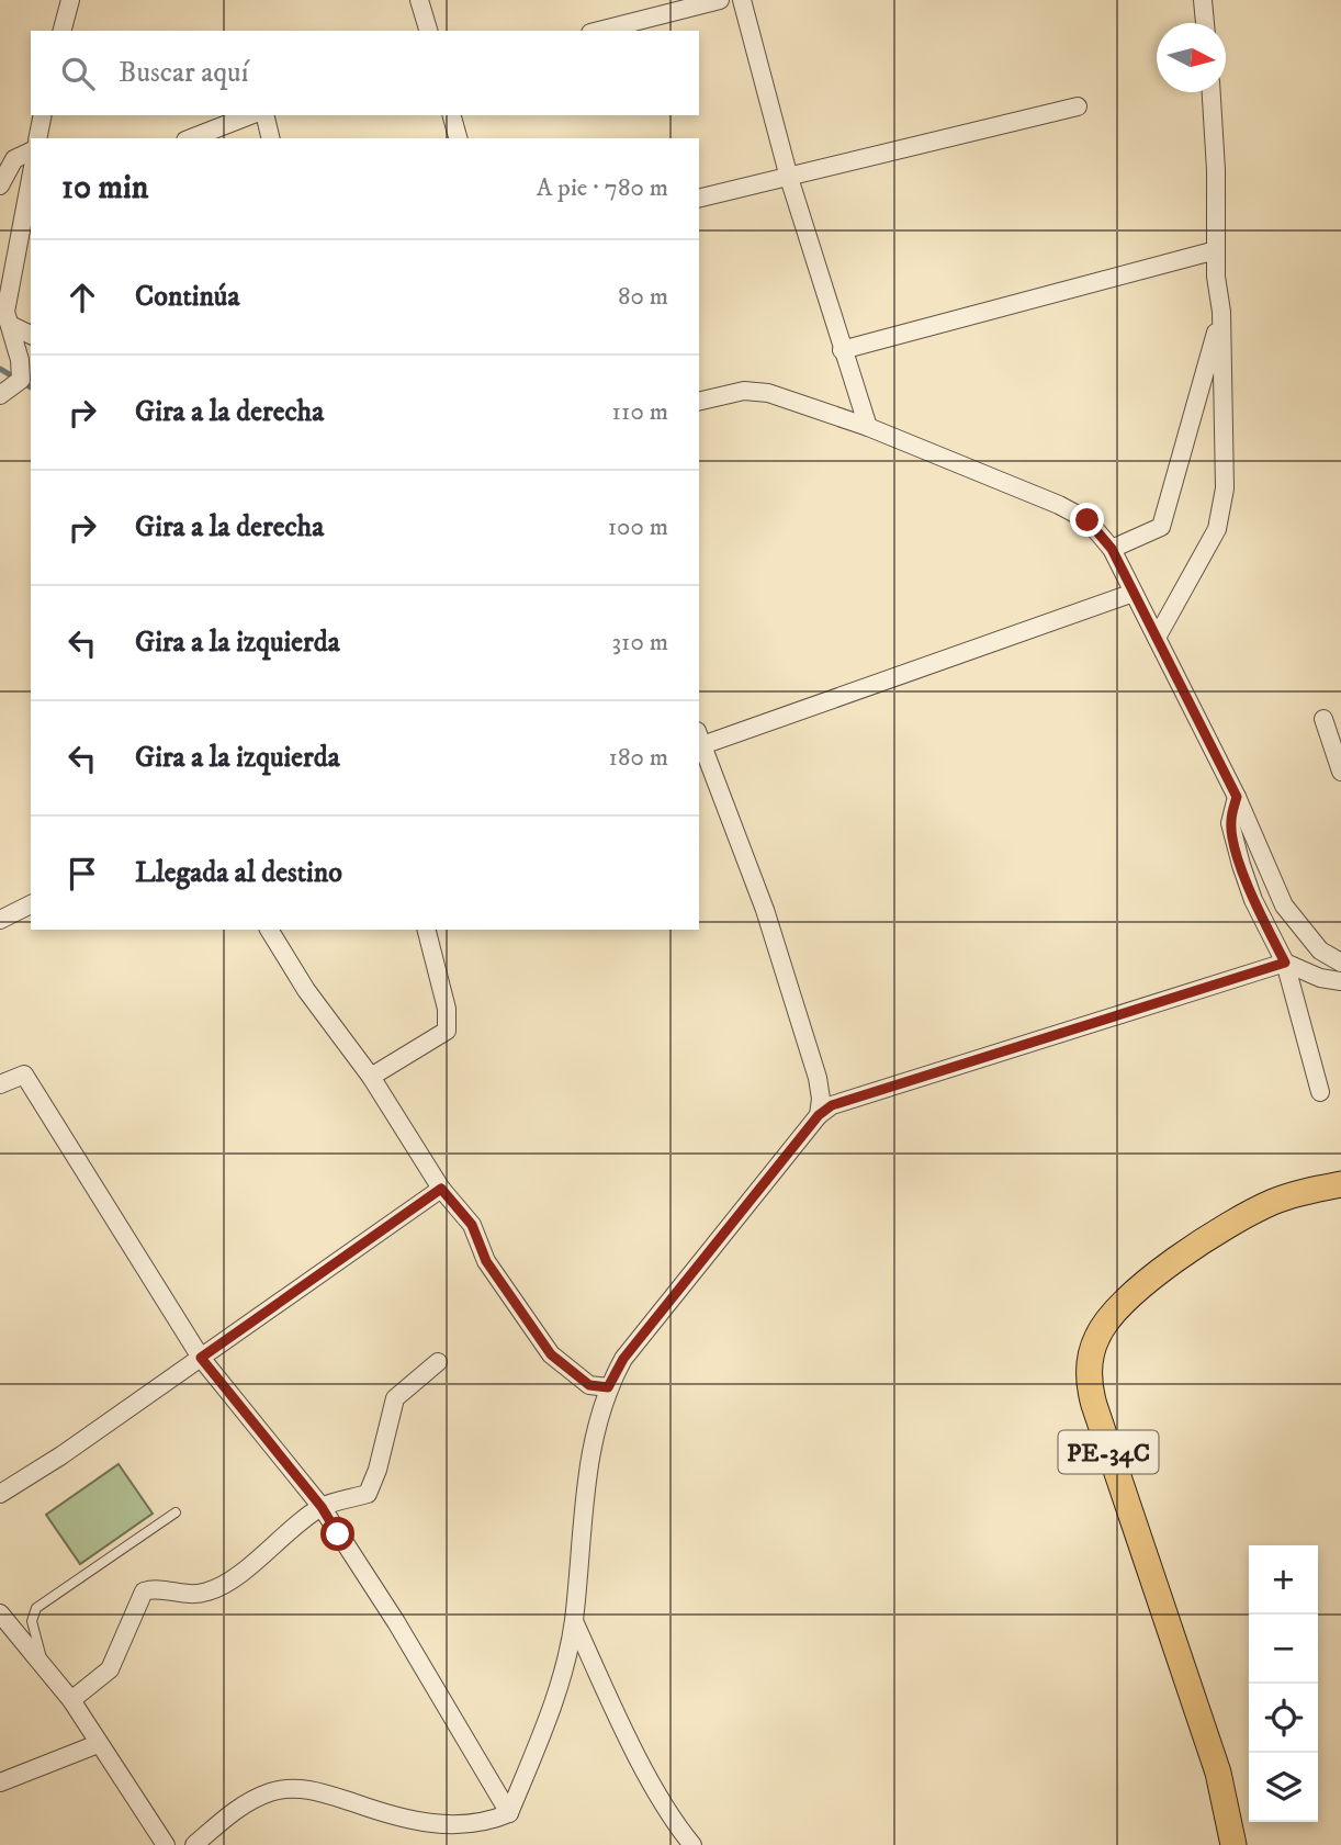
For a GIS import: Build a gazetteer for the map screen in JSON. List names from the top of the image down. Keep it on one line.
{"streets":{"main road":["PE-34C"]},"north":"right","page":{"search":"Buscar aquí","heading":["10 min","A pie · 780 m"],"list":[["Continúa","80 m"],["Gira a la derecha","110 m"],["Gira a la derecha","100 m"],["Gira a la izquierda","310 m"],["Gira a la izquierda","180 m"],"Llegada al destino"],"map_buttons":["+","−"]}}
